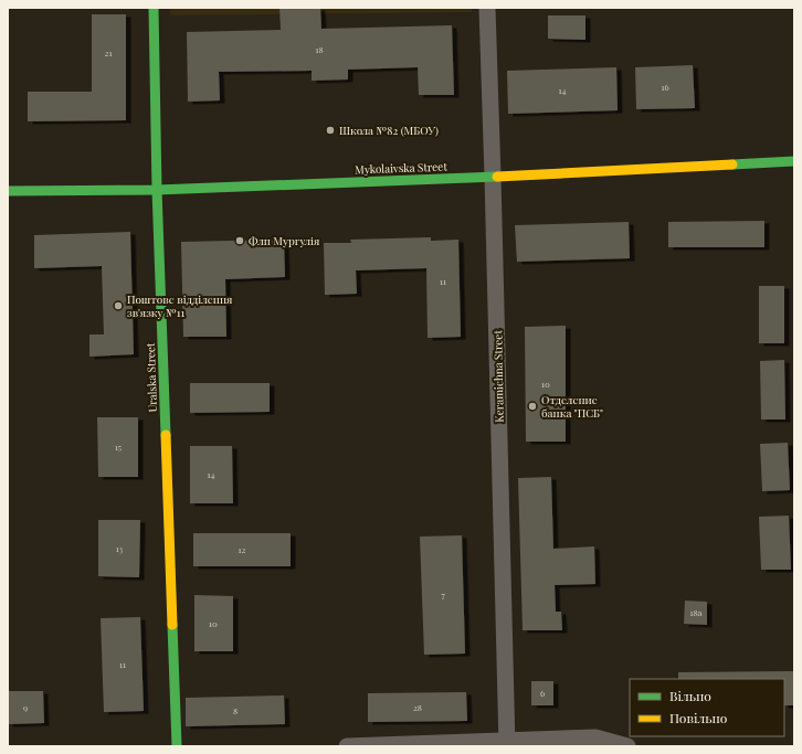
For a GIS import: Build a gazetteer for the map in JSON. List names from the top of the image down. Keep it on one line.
{"streets":{"street":["Mykolaivska Street","Keramichna Street","Uralska Street"]},"crossings":[["Mykolaivska Street","Keramichna Street"],["Mykolaivska Street","Uralska Street"]],"places":["Школа №82 (МБОУ)","Флп Мургулія","Поштове відділення зв'язку №11","Отделение банка \"ПСБ\""],"house_numbers":["18","21","16","14","11","10","15","14","13","12","7","18а","10","11","6","9","28","8"],"legend":["Вільно","Повільно"]}
